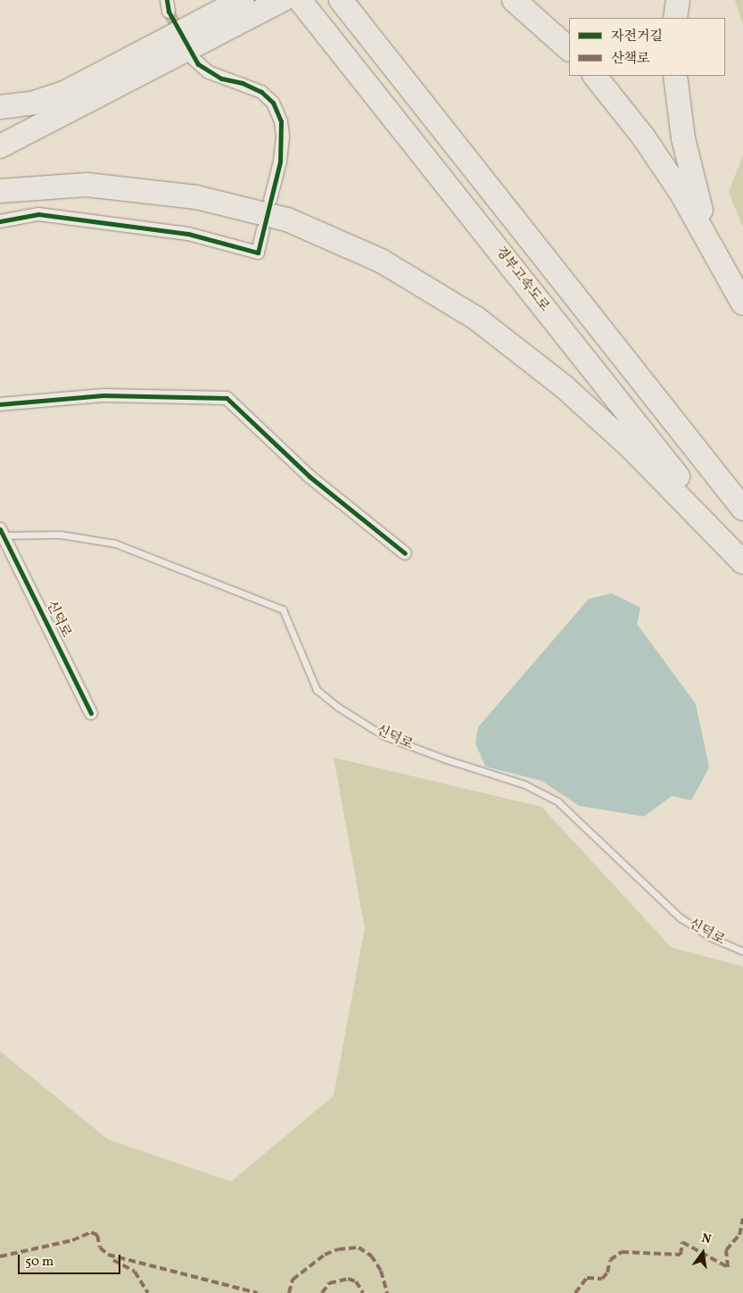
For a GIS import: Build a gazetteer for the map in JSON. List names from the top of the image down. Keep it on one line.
{"streets":{"highway":["경부고속도로"],"street":["신덕로"]},"legend":["자전거길","산책로"],"scale_bar":"50 m","north":"top"}
